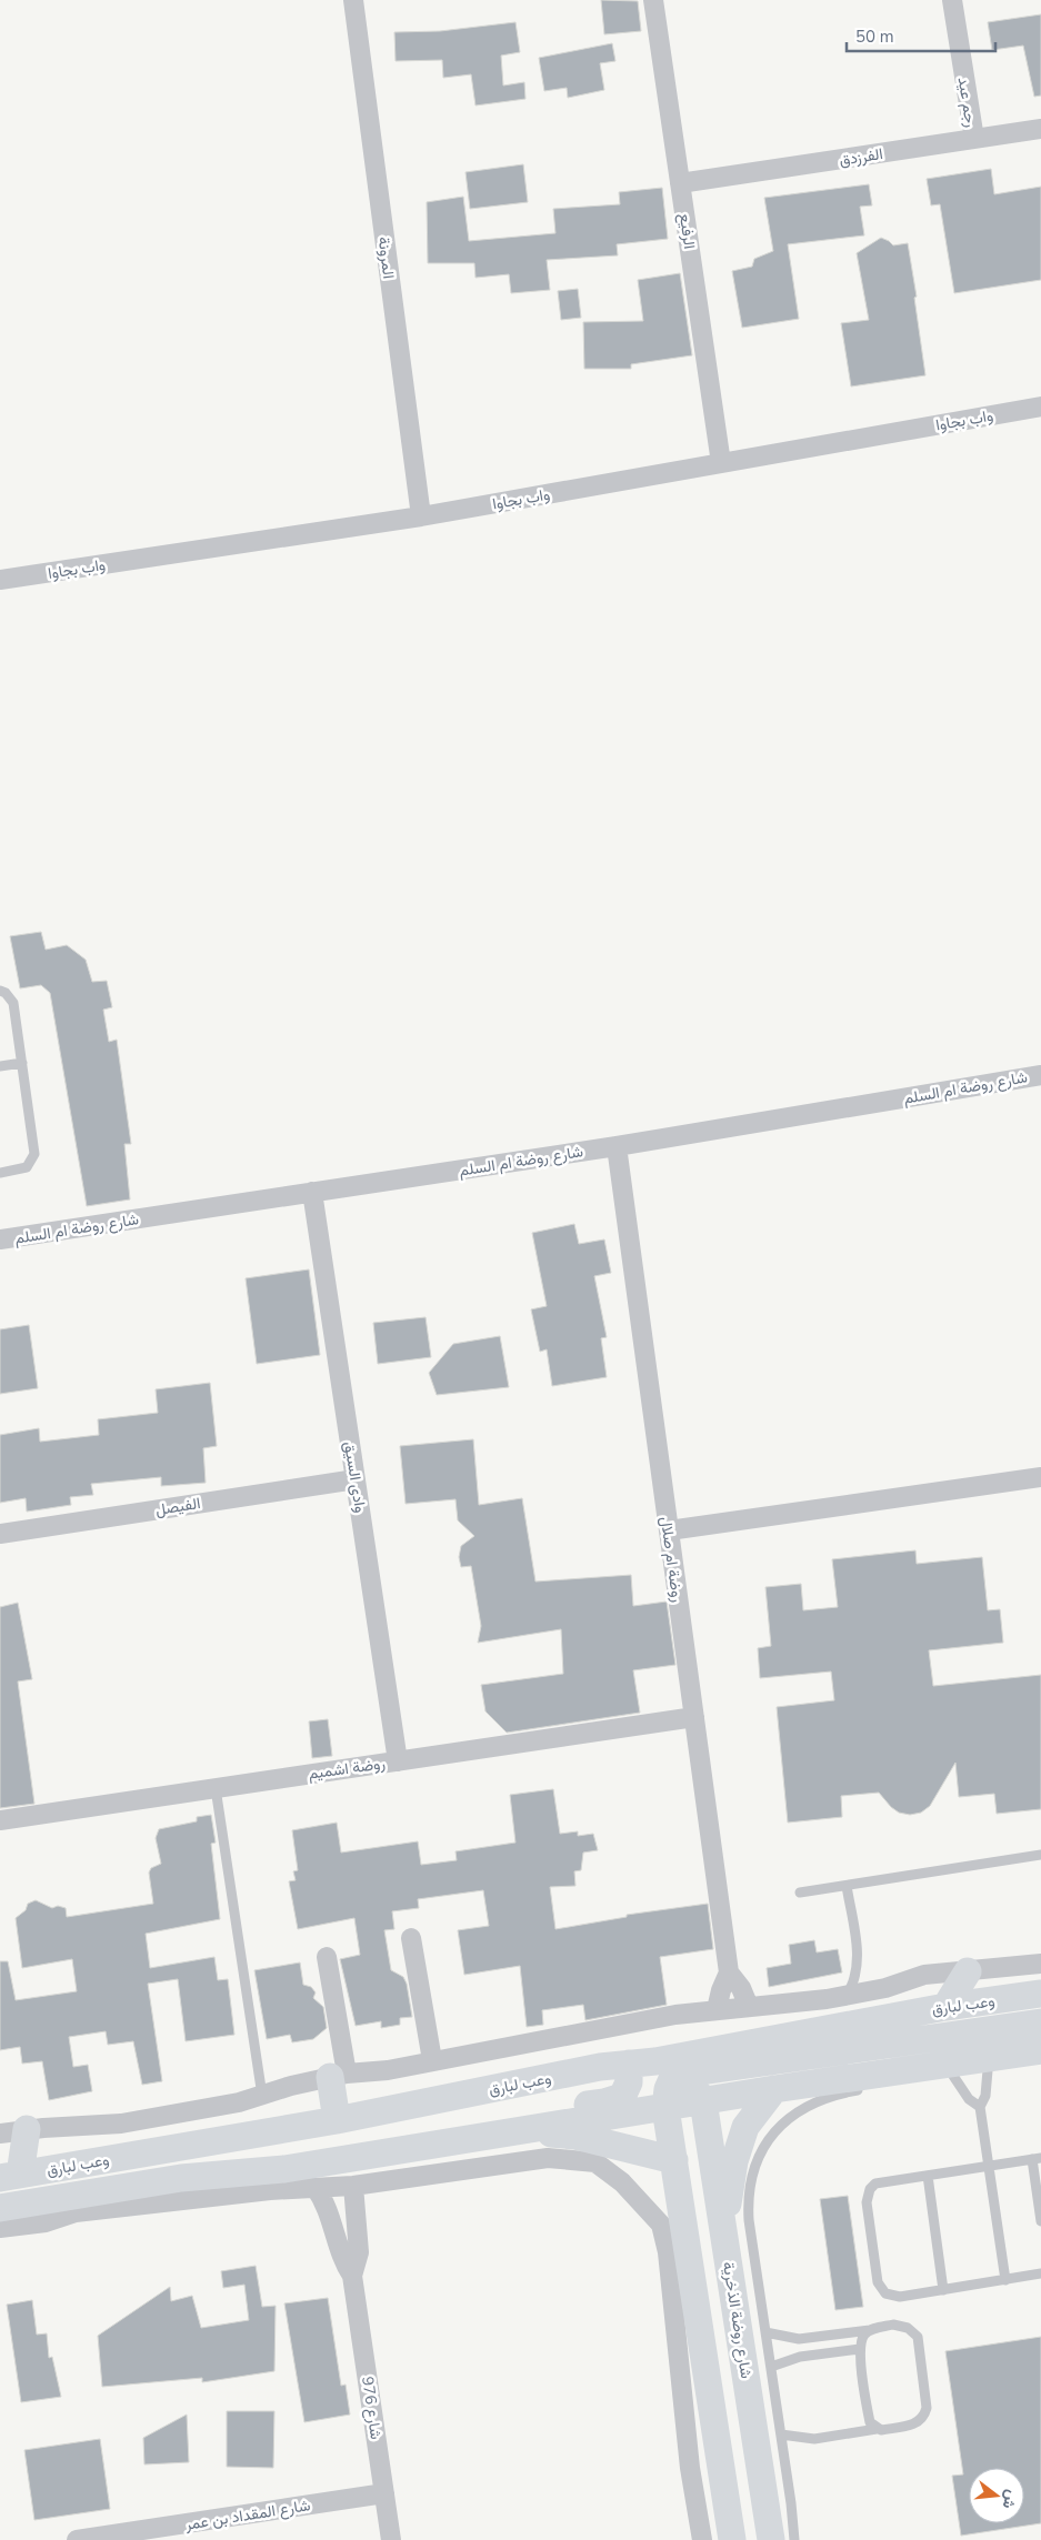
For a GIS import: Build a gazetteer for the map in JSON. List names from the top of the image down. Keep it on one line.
{"streets":{"street":["رجم عيد","الفرزدق","الرفيع","المرونة","واب بجاوا","شارع روضة ام السلم","وادى السيق","الفيصل","روضة ام صلال","روضة اشميم","وعب لبارق","شارع روضة الذخرية","شارع 976","شارع المقداد بن عمر"]},"crossings":[["رجم عيد","الفرزدق"],["الفرزدق","الرفيع"],["الرفيع","واب بجاوا"],["المرونة","واب بجاوا"],["شارع روضة ام السلم","وادى السيق"],["شارع روضة ام السلم","روضة ام صلال"],["وادى السيق","الفيصل"],["وادى السيق","روضة اشميم"],["روضة ام صلال","روضة اشميم"],["وعب لبارق","شارع روضة الذخرية"],["شارع 976","شارع المقداد بن عمر"]],"scale_bar":"50 m","north":"right"}
